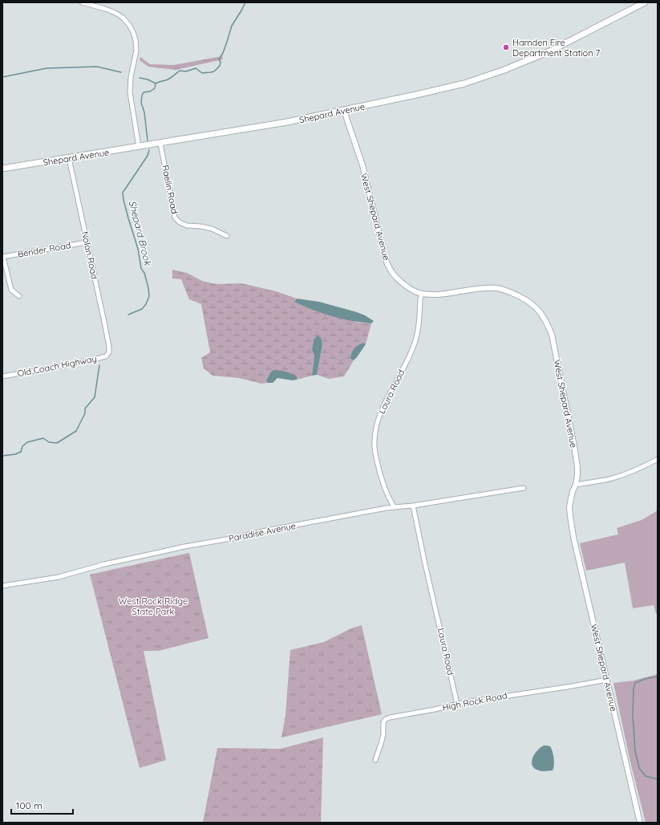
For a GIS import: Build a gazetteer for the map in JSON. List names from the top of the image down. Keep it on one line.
{"streets":{"main road":["Shepard Avenue"],"street":["Raelin Road","West Shepard Avenue","Bender Road","Nolan Road","Old Coach Highway","Laura Road","Paradise Avenue","High Rock Road"]},"crossings":[["Shepard Avenue","Raelin Road"],["Shepard Avenue","West Shepard Avenue"],["Shepard Avenue","Nolan Road"],["West Shepard Avenue","Laura Road"],["West Shepard Avenue","High Rock Road"],["Bender Road","Nolan Road"],["Nolan Road","Old Coach Highway"],["Laura Road","Paradise Avenue"],["Laura Road","High Rock Road"]],"water":["Shepard Brook"],"parks":["West Rock Ridge State Park"],"places":["Hamden Fire Department Station 7"],"scale_bar":"100 m"}
